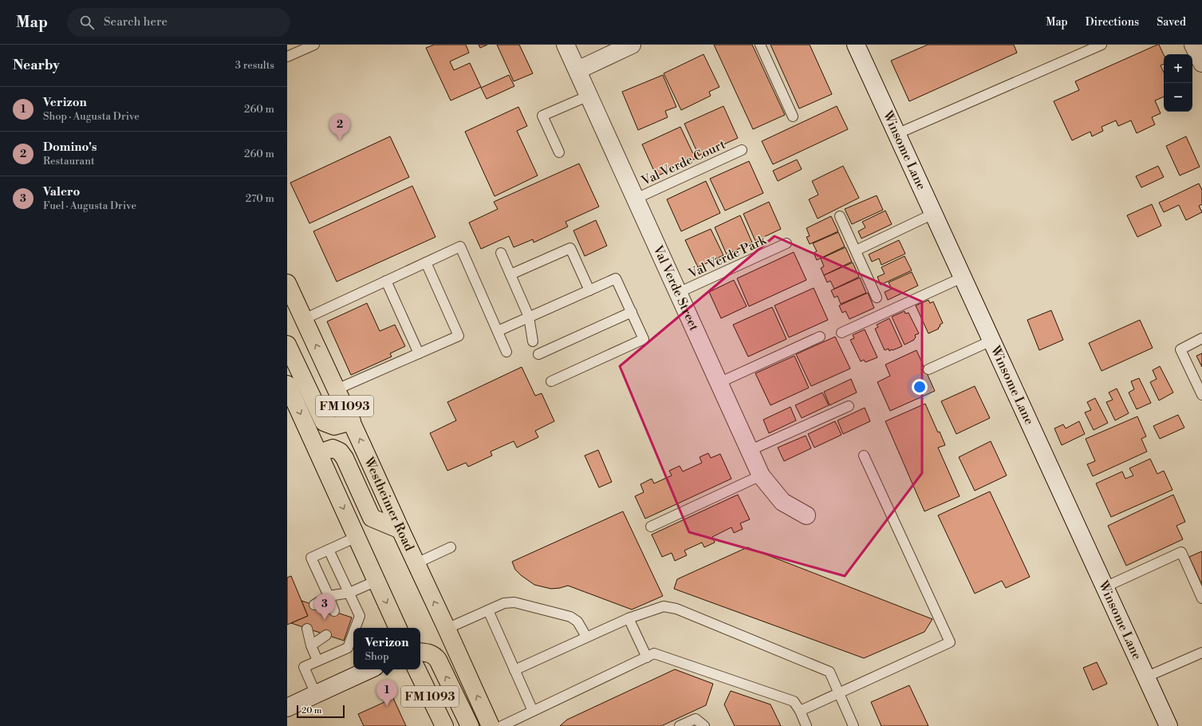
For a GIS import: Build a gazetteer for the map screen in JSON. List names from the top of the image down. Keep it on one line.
{"streets":{"main road":["FM 1093","Westheimer Road"],"street":["Winsome Lane","Val Verde Street"],"lane":["Val Verde Court","Val Verde Park"]},"crossings":[["Val Verde Court","Val Verde Street"],["Val Verde Park","Val Verde Street"]],"scale_bar":"20 m","page":{"header":"Map","search":"Search here","nav":["Map","Directions","Saved"],"heading":["Nearby","3 results"],"map_buttons":["+","−"],"list":[{"mark":"1","name":"Verizon","note":"Shop · Augusta Drive","value":"260 m"},{"mark":"2","name":"Domino's","note":"Restaurant","value":"260 m"},{"mark":"3","name":"Valero","note":"Fuel · Augusta Drive","value":"270 m"}],"pins":["2","3","1"],"popup":["Verizon","Shop"],"scale":"20 m"}}
